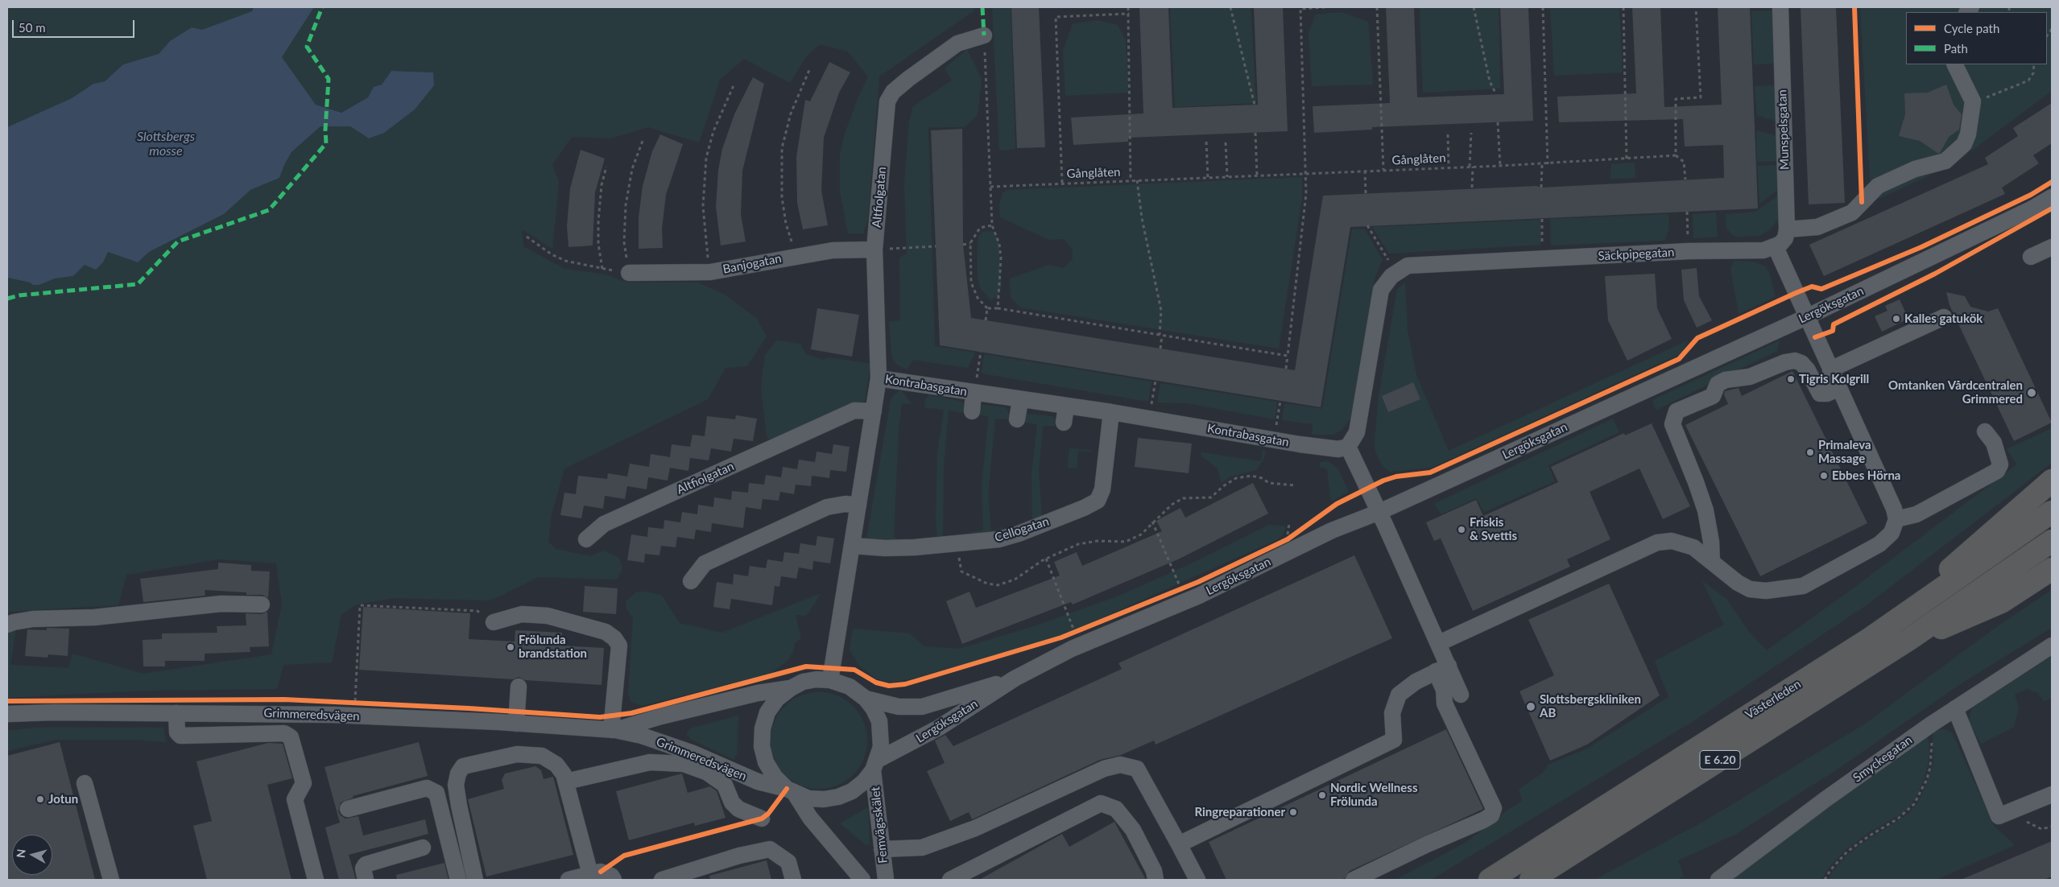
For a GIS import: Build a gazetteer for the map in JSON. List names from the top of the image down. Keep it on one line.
{"streets":{"highway":["Västerleden","E 6.20"],"street":["Munspelsgatan","Altfiolgatan","Säckpipegatan","Banjogatan","Lergöksgatan","Kontrabasgatan","Cellogatan","Grimmeredsvägen","Smyckegatan","Femvägsskälet"],"path":["Gånglåten"]},"crossings":[["Altfiolgatan","Banjogatan"],["Altfiolgatan","Lergöksgatan"],["Altfiolgatan","Kontrabasgatan"],["Altfiolgatan","Cellogatan"],["Altfiolgatan","Grimmeredsvägen"],["Altfiolgatan","Femvägsskälet"],["Säckpipegatan","Kontrabasgatan"],["Lergöksgatan","Grimmeredsvägen"],["Lergöksgatan","Femvägsskälet"],["Kontrabasgatan","Cellogatan"],["Grimmeredsvägen","Femvägsskälet"]],"water":["Slottsbergs mosse"],"places":["Kalles gatukök","Tigris Kolgrill","Omtanken Vårdcentralen Grimmered","Primaleva Massage","Ebbes Hörna","Friskis & Svettis","Frölunda brandstation","Slottsbergskliniken AB","Nordic Wellness Frölunda","Jotun","Ringreparationer"],"legend":["Cycle path","Path"],"scale_bar":"50 m","north":"left"}
